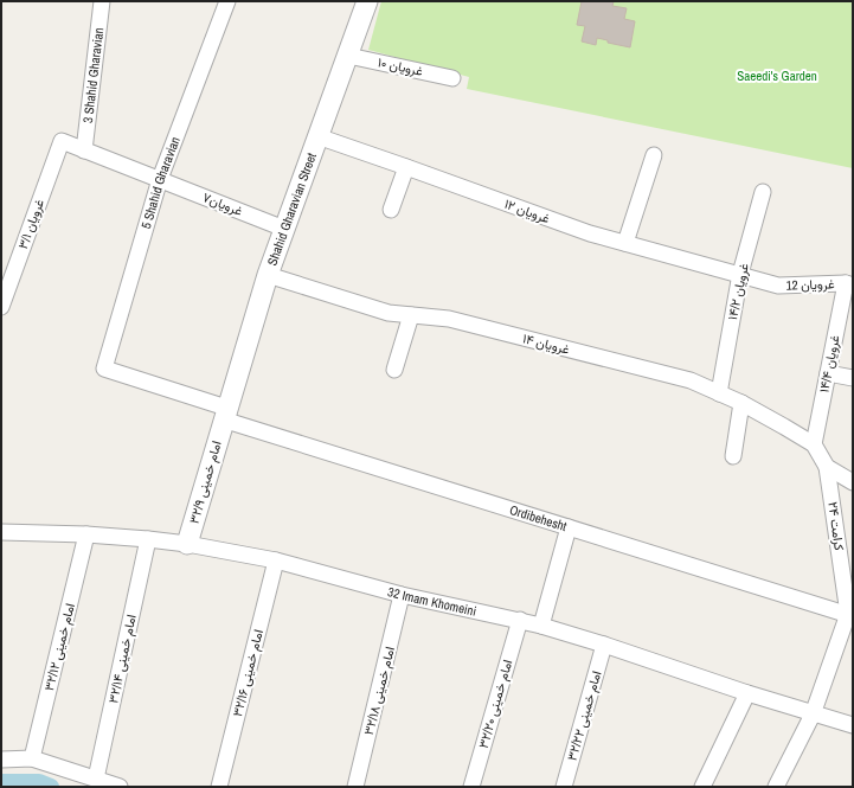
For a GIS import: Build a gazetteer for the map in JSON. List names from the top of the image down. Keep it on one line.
{"streets":{"street":["غرویان ۱۰","3 Shahid Gharavian","5 Shahid Gharavian","غرویان۷","Shahid Gharavian Street","غرویان ۱۲","غرویان ۳/۱","غرویان 12","غرویان ۱۴/۲","غرویان ۱۴","غرویان ۱۴/۴","امام خمینی ۳۲/۹","Ordibehesht","کرامت ۲۴","32 Imam Khomeini","امام خمینی ۳۲/۱۲","امام خمینی ۳۲/۱۴","امام خمینی ۳۲/۱۶","امام خمینی ۳۲/۱۸","امام خمینی ۳۲/۲۰","امام خمینی ۳۲/۲۲"]},"crossings":[["غرویان ۱۰","Shahid Gharavian Street"],["3 Shahid Gharavian","غرویان۷"],["5 Shahid Gharavian","غرویان۷"],["5 Shahid Gharavian","Ordibehesht"],["غرویان۷","Shahid Gharavian Street"],["غرویان۷","غرویان ۳/۱"],["Shahid Gharavian Street","غرویان ۱۲"],["Shahid Gharavian Street","غرویان ۱۴"],["Shahid Gharavian Street","امام خمینی ۳۲/۹"],["Shahid Gharavian Street","Ordibehesht"],["غرویان ۱۲","غرویان 12"],["غرویان ۱۲","غرویان ۱۴/۲"],["غرویان 12","غرویان ۱۴/۲"],["غرویان 12","غرویان ۱۴/۴"],["غرویان ۱۴/۲","غرویان ۱۴"],["غرویان ۱۴","غرویان ۱۴/۴"],["امام خمینی ۳۲/۹","Ordibehesht"],["امام خمینی ۳۲/۹","32 Imam Khomeini"],["Ordibehesht","کرامت ۲۴"],["32 Imam Khomeini","امام خمینی ۳۲/۱۲"],["32 Imam Khomeini","امام خمینی ۳۲/۱۴"],["32 Imam Khomeini","امام خمینی ۳۲/۱۶"],["32 Imam Khomeini","امام خمینی ۳۲/۱۸"],["32 Imam Khomeini","امام خمینی ۳۲/۲۰"],["32 Imam Khomeini","امام خمینی ۳۲/۲۲"]],"parks":["Saeedi's Garden"]}
